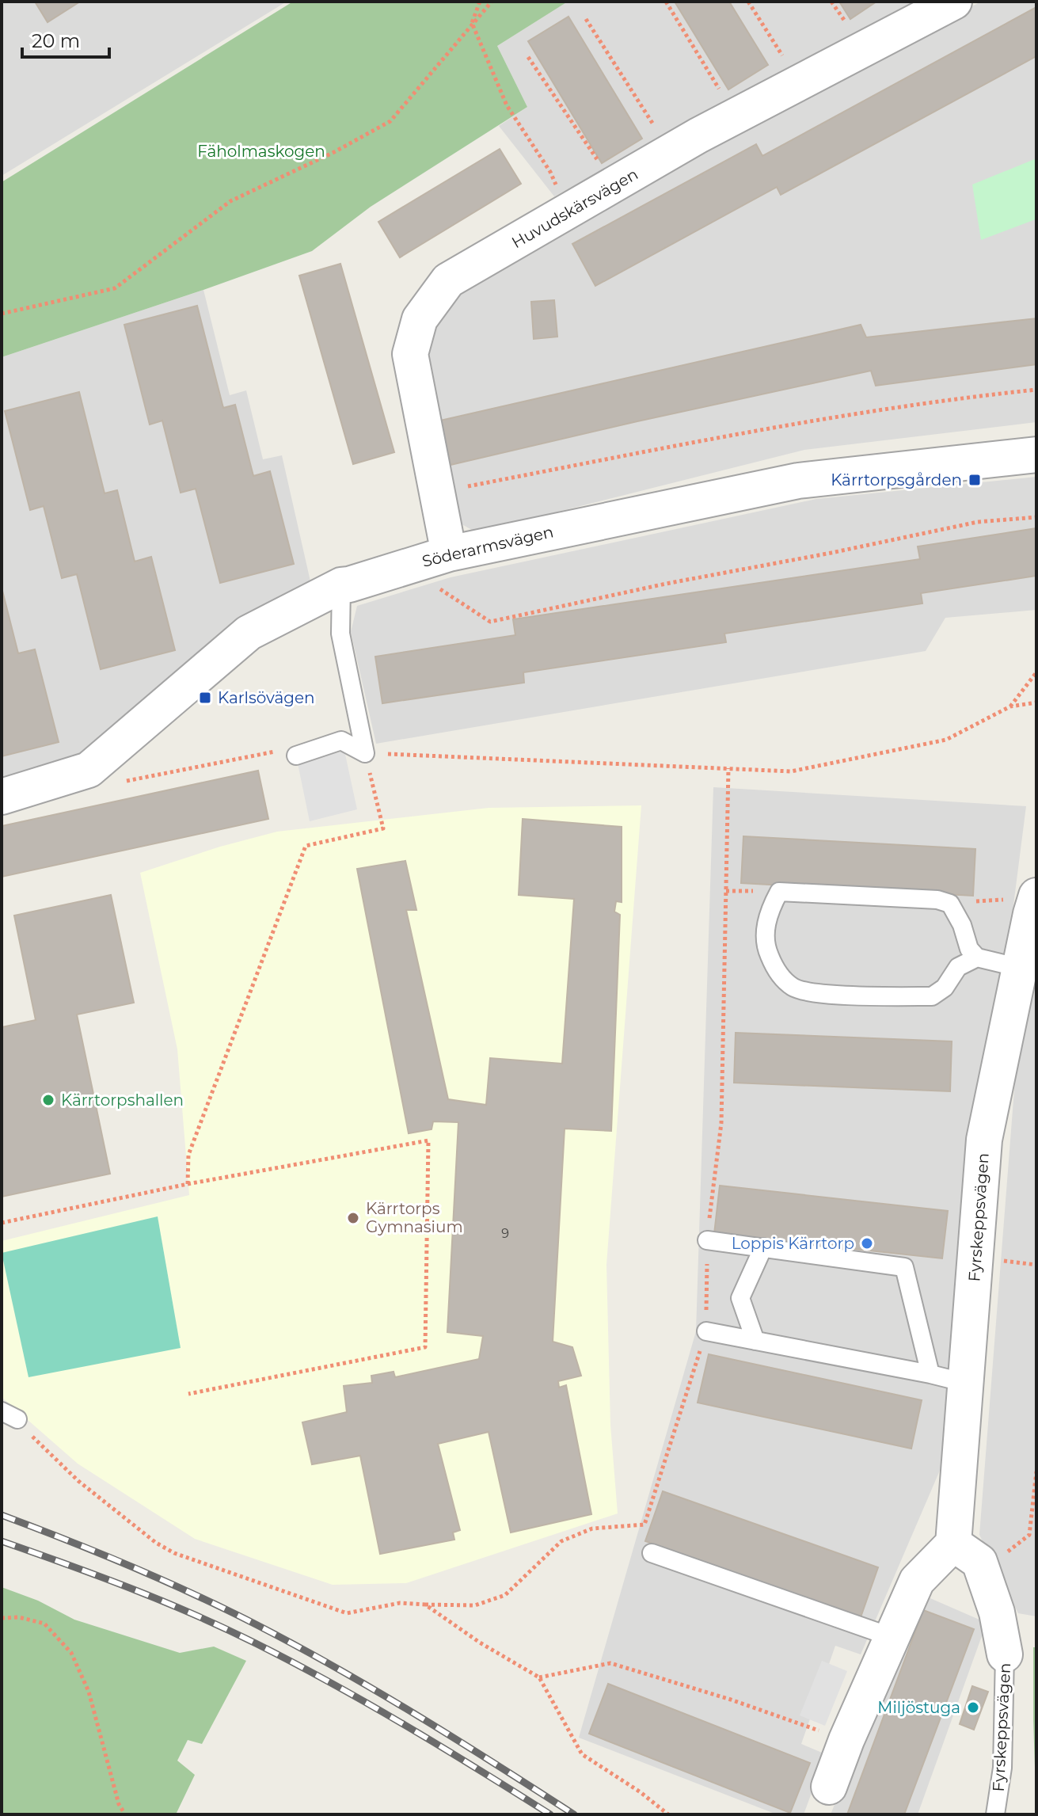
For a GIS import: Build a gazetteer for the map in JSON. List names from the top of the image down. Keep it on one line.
{"streets":{"street":["Huvudskärsvägen","Söderarmsvägen","Fyrskeppsvägen"]},"crossings":[["Huvudskärsvägen","Söderarmsvägen"]],"parks":["Fäholmaskogen"],"places":{"transit":["Kärrtorpsgården","Karlsövägen"],"other":["Kärrtorpshallen","Kärrtorps Gymnasium","Loppis Kärrtorp","Miljöstuga"]},"house_numbers":["9"],"scale_bar":"20 m"}
